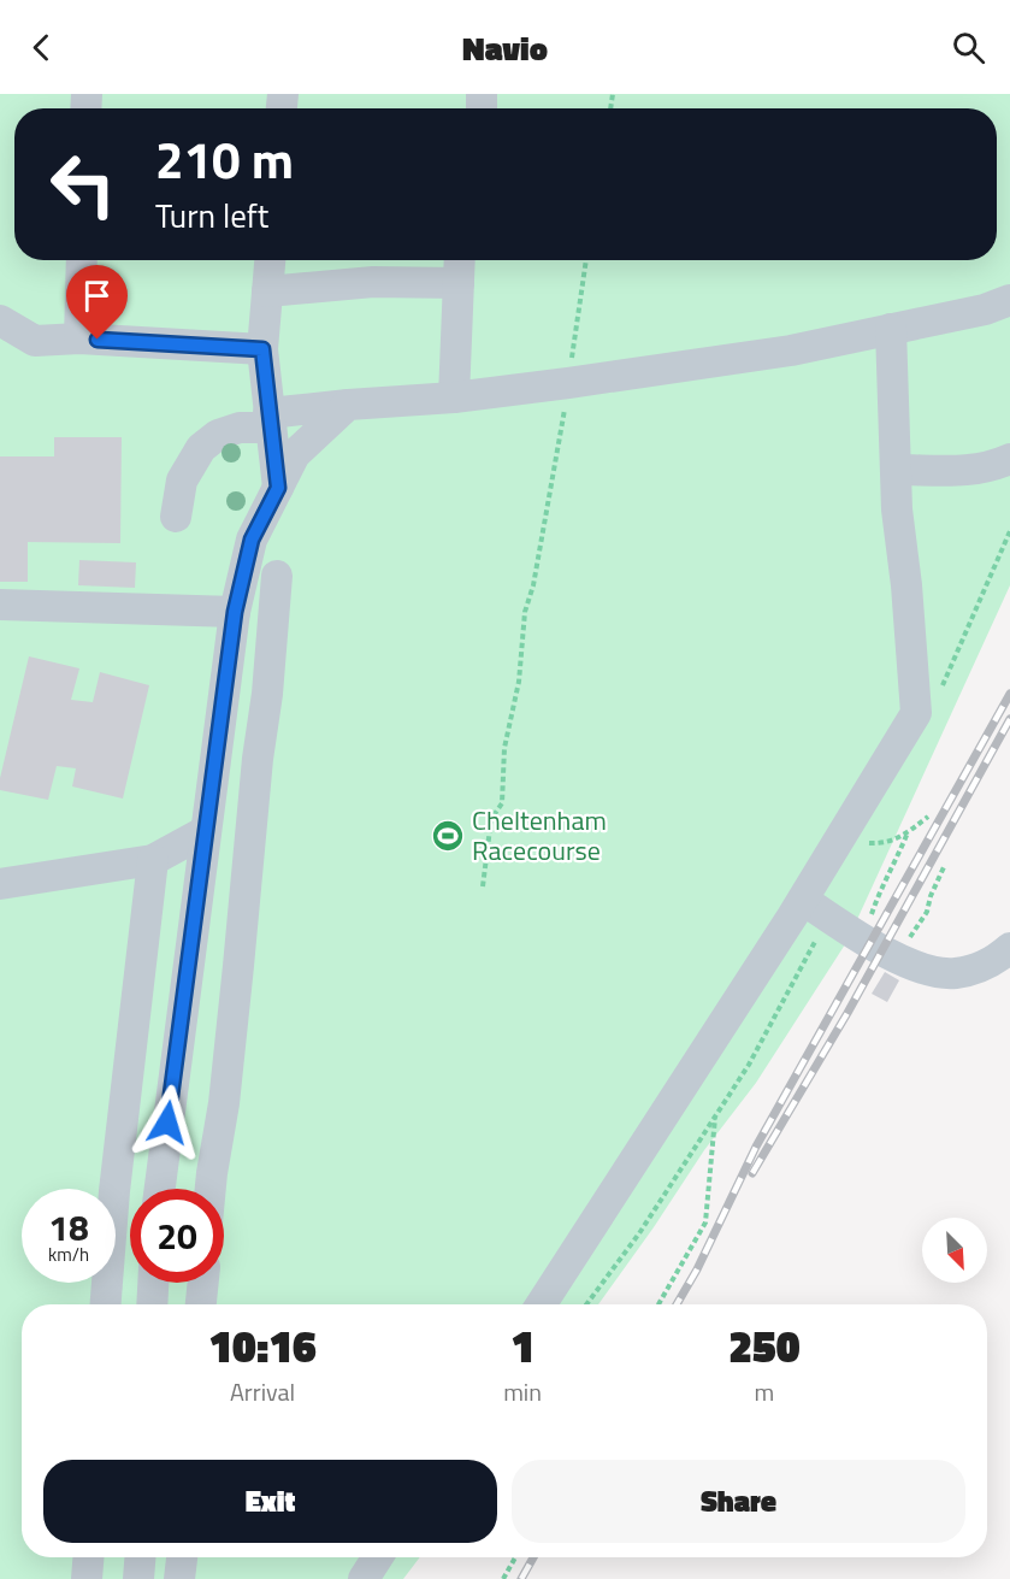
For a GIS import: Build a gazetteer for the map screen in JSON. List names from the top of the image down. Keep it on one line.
{"places":{"sports":["Cheltenham Racecourse"]},"north":"bottom right","page":{"header":"Navio","turn":["210 m","Turn left"],"speed":"18 km/h","limit":"20","eta":["10:16","Arrival","1","min","250","m"],"buttons":["Exit","Share"]}}
